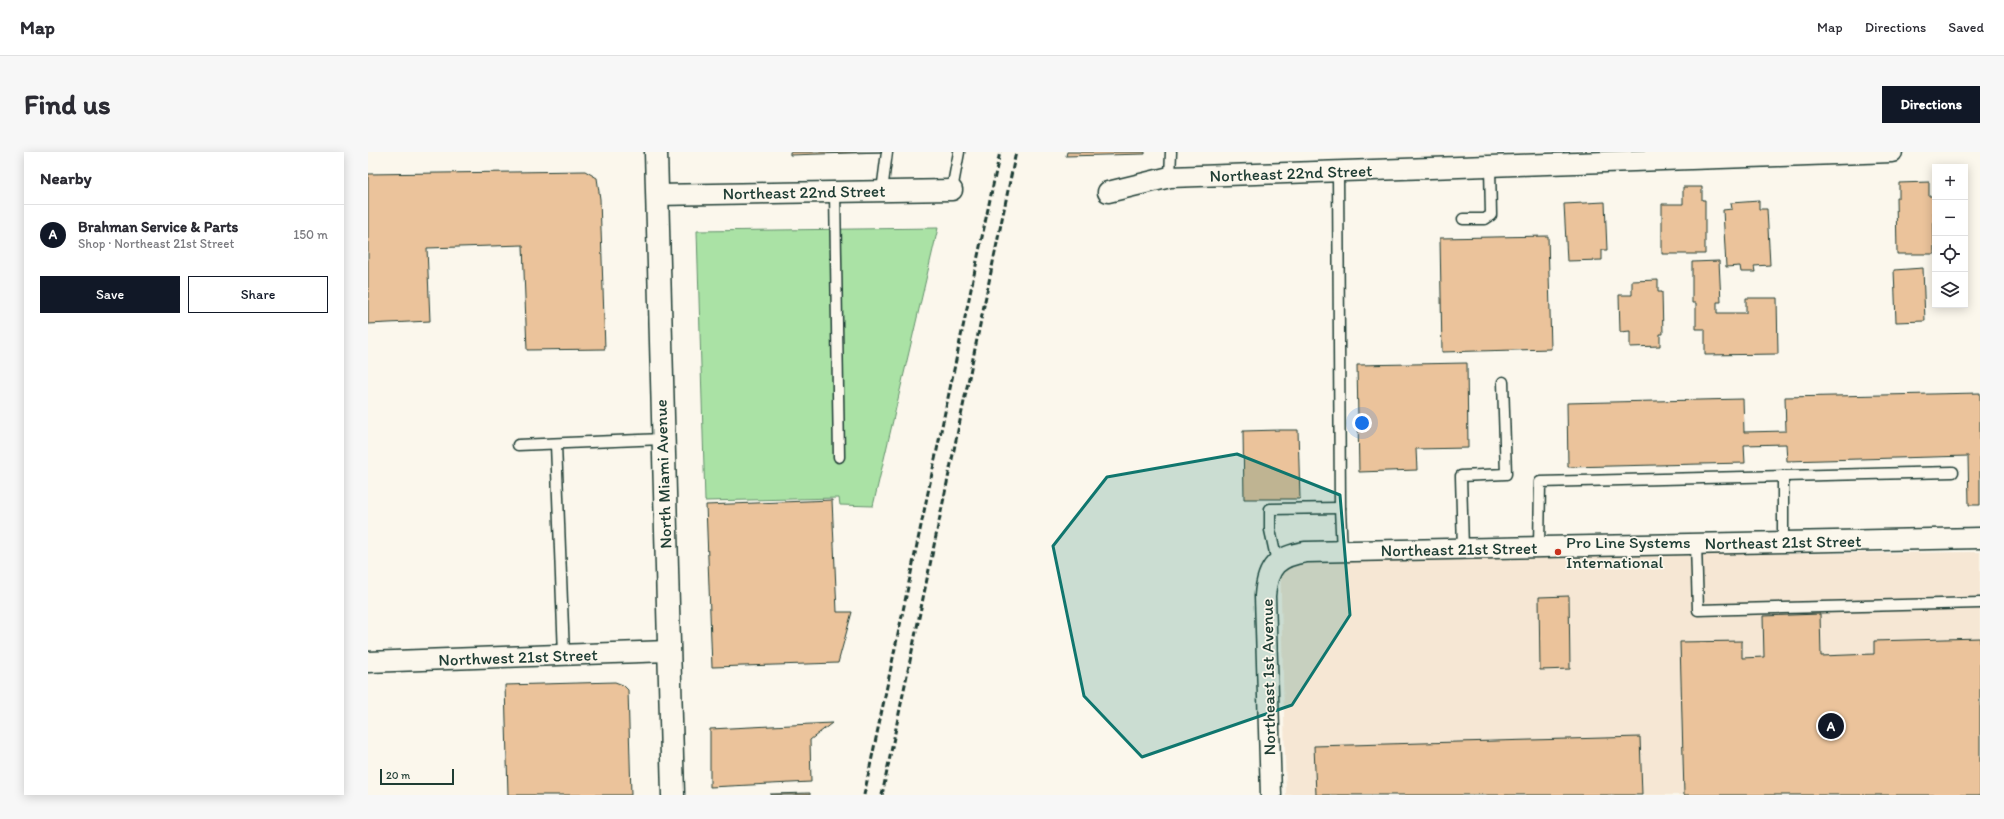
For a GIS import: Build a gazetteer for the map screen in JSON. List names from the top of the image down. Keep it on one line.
{"streets":{"main road":["North Miami Avenue"],"street":["Northeast 22nd Street","Northeast 21st Street","Northwest 21st Street","Northeast 1st Avenue"]},"crossings":[["Northeast 22nd Street","North Miami Avenue"],["North Miami Avenue","Northwest 21st Street"],["Northeast 21st Street","Northeast 1st Avenue"]],"places":["Pro Line Systems International"],"scale_bar":"20 m","page":{"header":"Map","nav":["Map","Directions","Saved"],"buttons":["Directions",["Save","Share"]],"title":"Find us","heading":"Nearby","map_buttons":["+","−"],"list":[{"mark":"A","name":"Brahman Service & Parts","note":"Shop · Northeast 21st Street","value":"150 m"}],"pins":"A","scale":"20 m"}}
